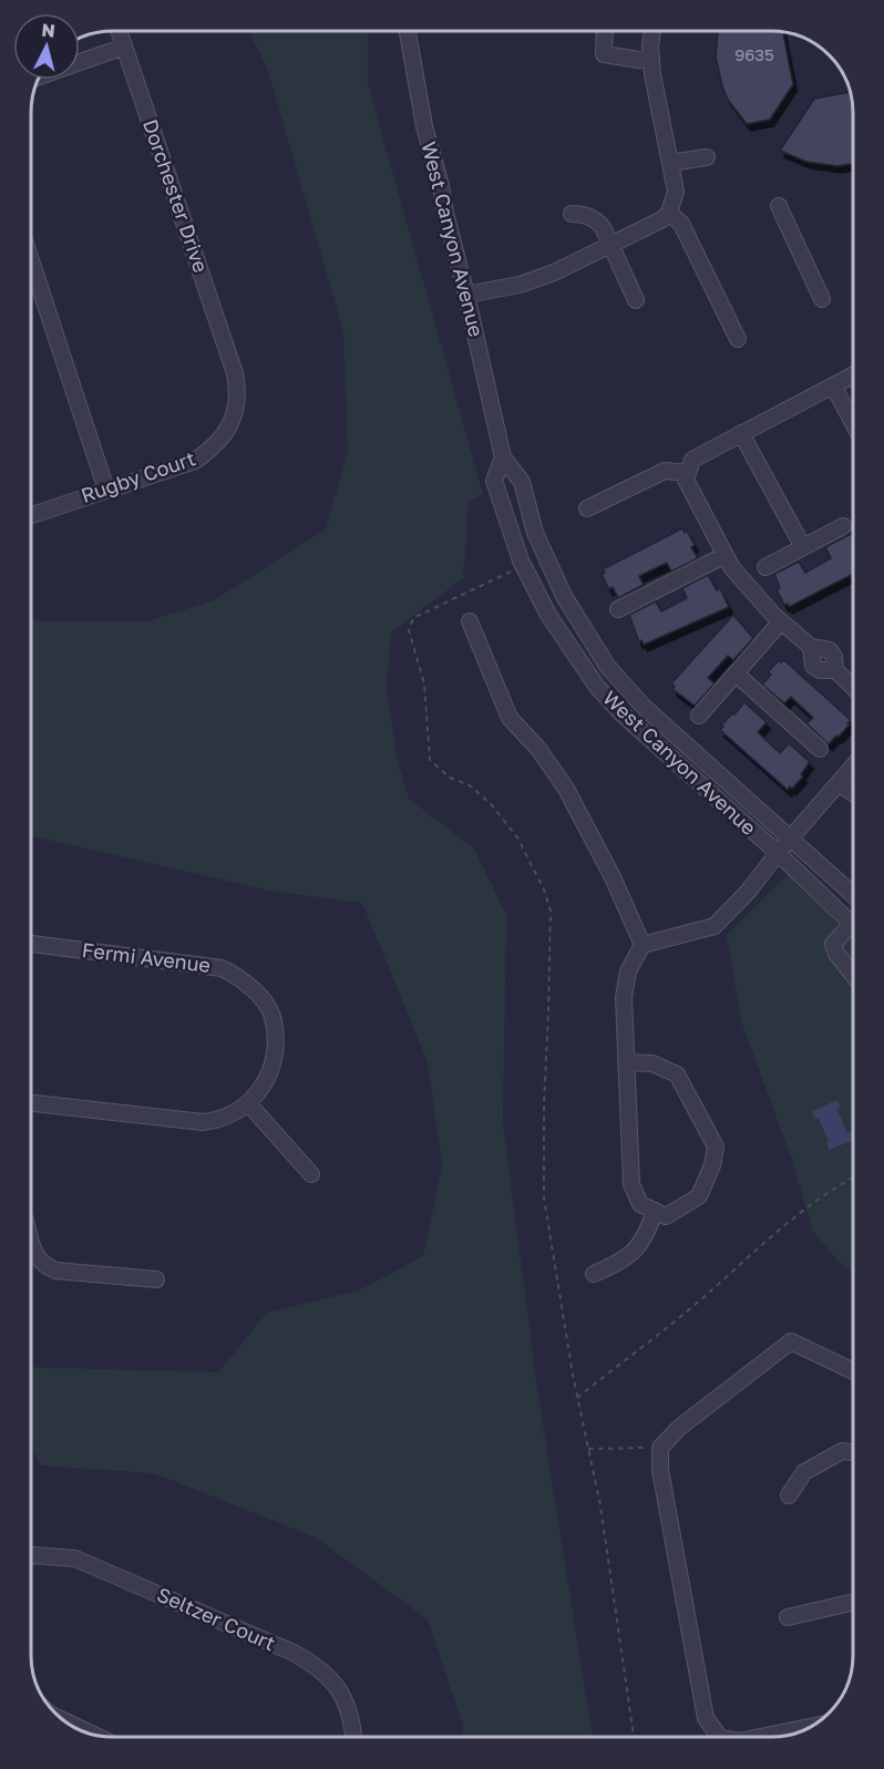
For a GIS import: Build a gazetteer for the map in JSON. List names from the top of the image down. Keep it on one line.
{"streets":{"street":["Dorchester Drive","West Canyon Avenue","Rugby Court","Fermi Avenue","Seltzer Court"]},"crossings":[["Dorchester Drive","Rugby Court"]],"house_numbers":["9635"],"north":"top"}
